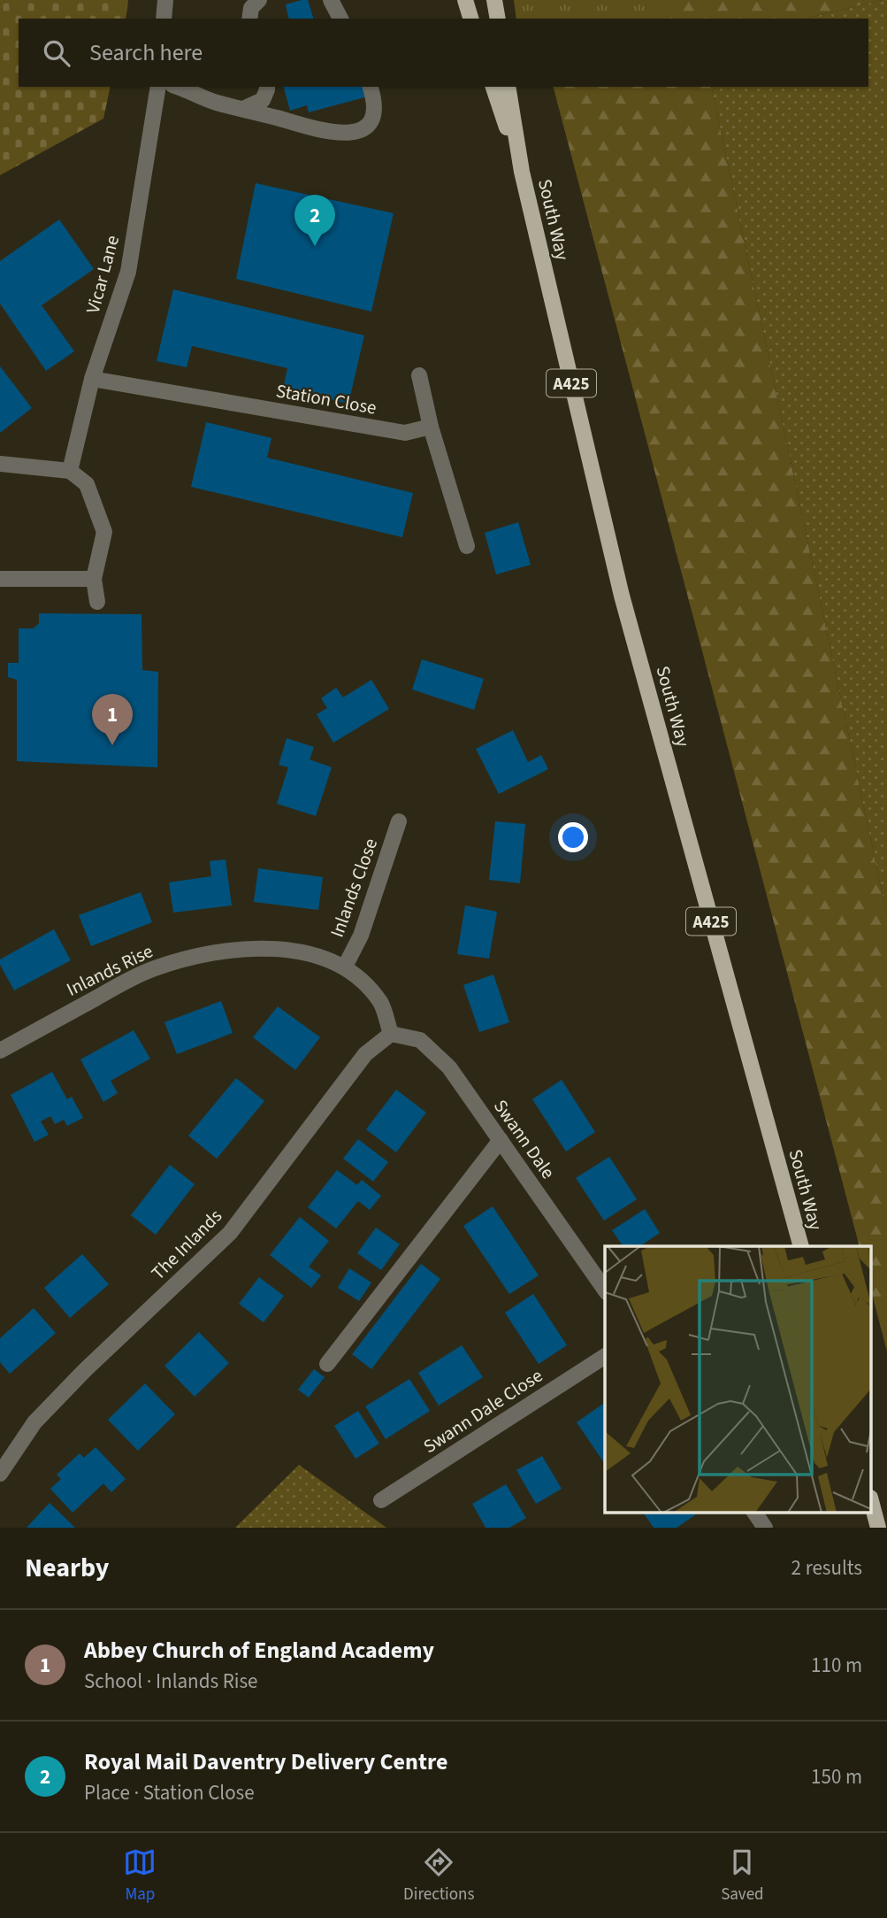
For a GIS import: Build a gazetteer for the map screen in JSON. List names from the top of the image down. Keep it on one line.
{"streets":{"main road":["South Way","A425"],"street":["Vicar Lane","Station Close","Inlands Close","Inlands Rise","Swann Dale","The Inlands","Swann Dale Close"]},"crossings":[["South Way","A425"],["Vicar Lane","Station Close"],["Inlands Close","Inlands Rise"],["Inlands Rise","Swann Dale"],["Inlands Rise","The Inlands"],["Swann Dale","The Inlands"]],"page":{"search":"Search here","pins":["2","1"],"heading":["Nearby","2 results"],"list":[{"mark":"1","name":"Abbey Church of England Academy","note":"School · Inlands Rise","value":"110 m"},{"mark":"2","name":"Royal Mail Daventry Delivery Centre","note":"Place · Station Close","value":"150 m"}],"nav":["Map","Directions","Saved"]}}
